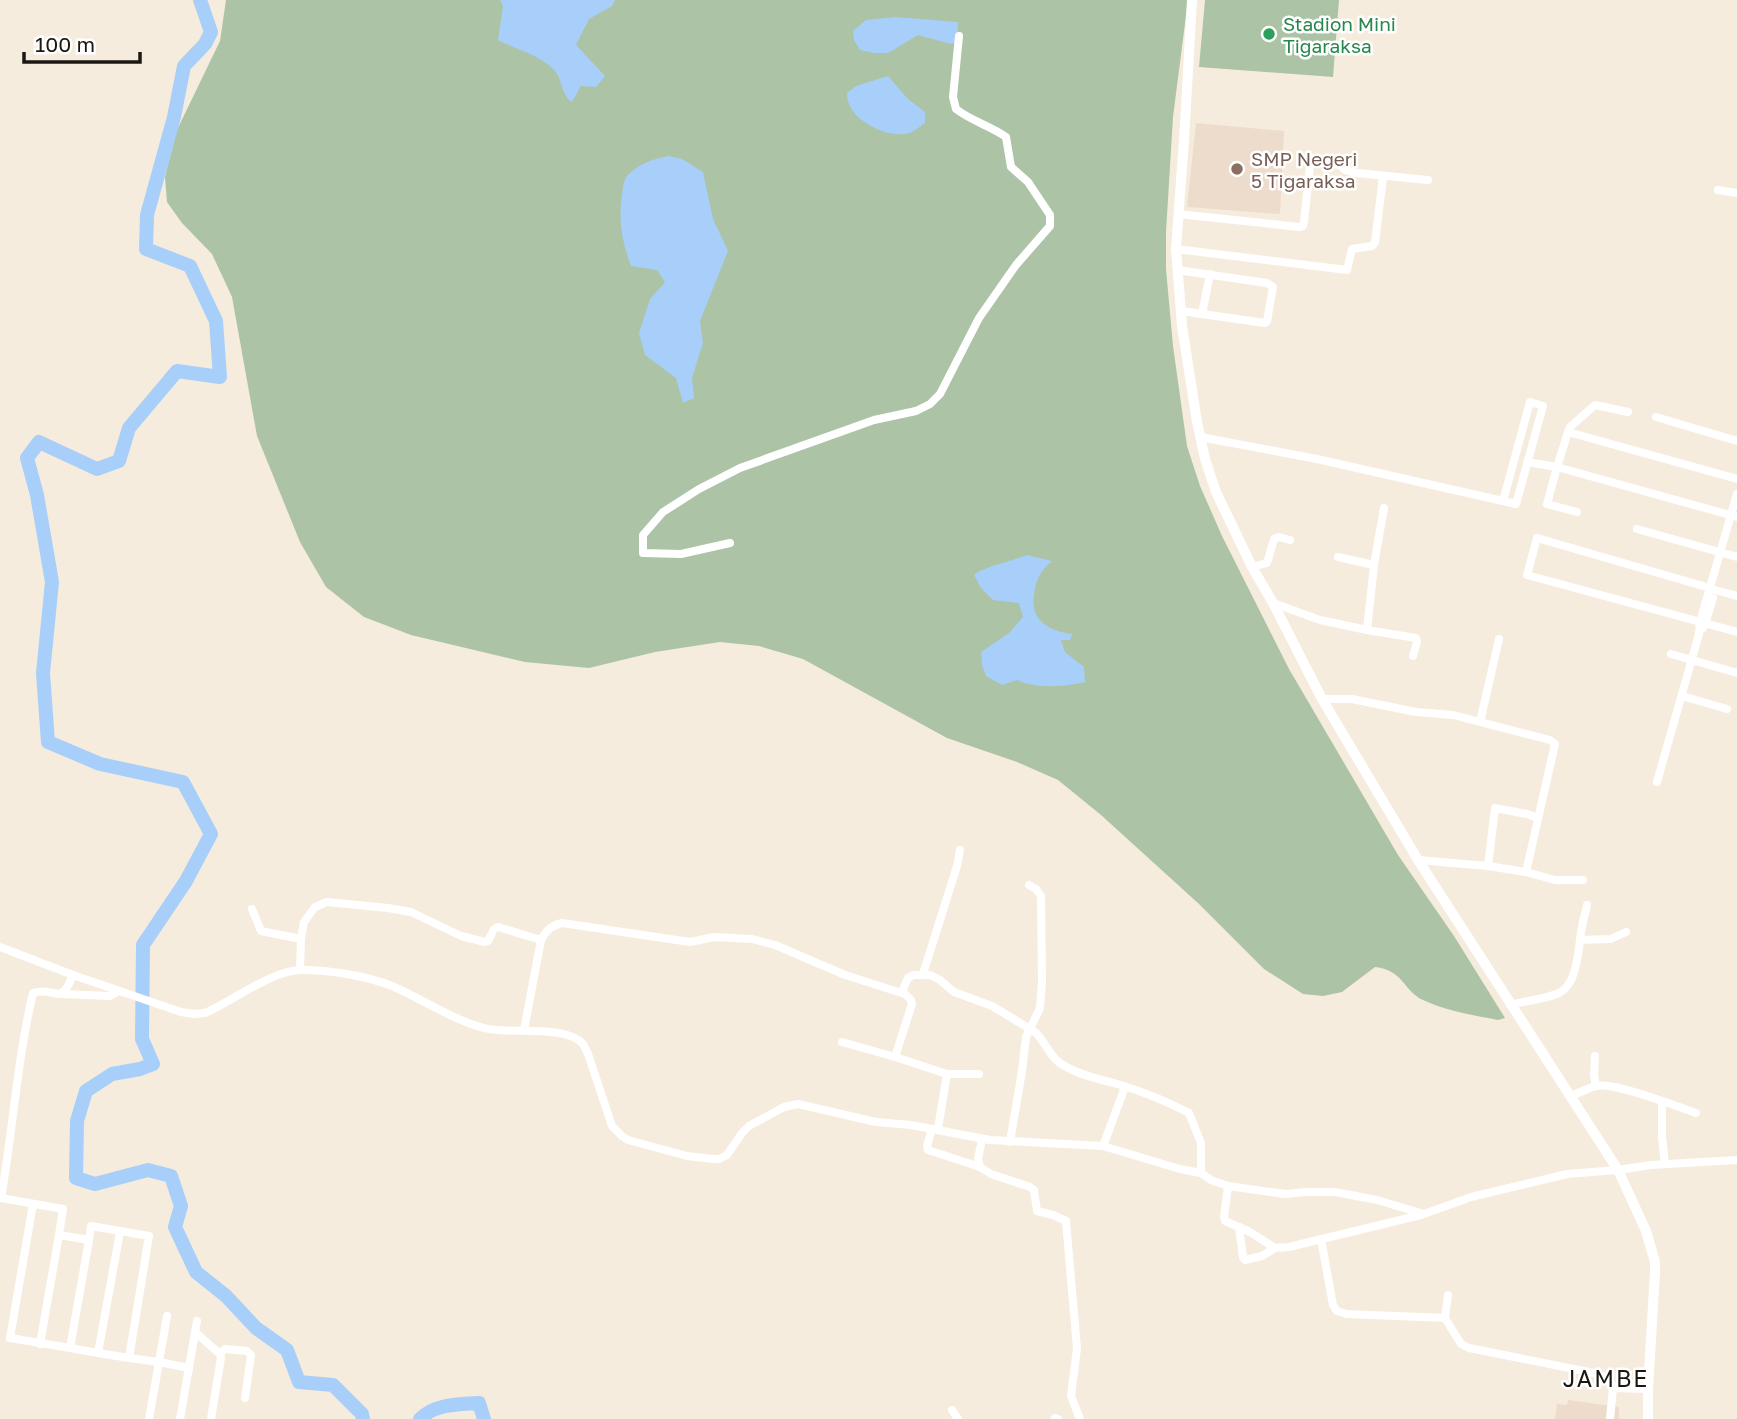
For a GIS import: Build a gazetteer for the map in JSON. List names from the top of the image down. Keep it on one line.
{"districts":["JAMBE"],"places":["Stadion Mini Tigaraksa","SMP Negeri 5 Tigaraksa"],"scale_bar":"100 m"}
